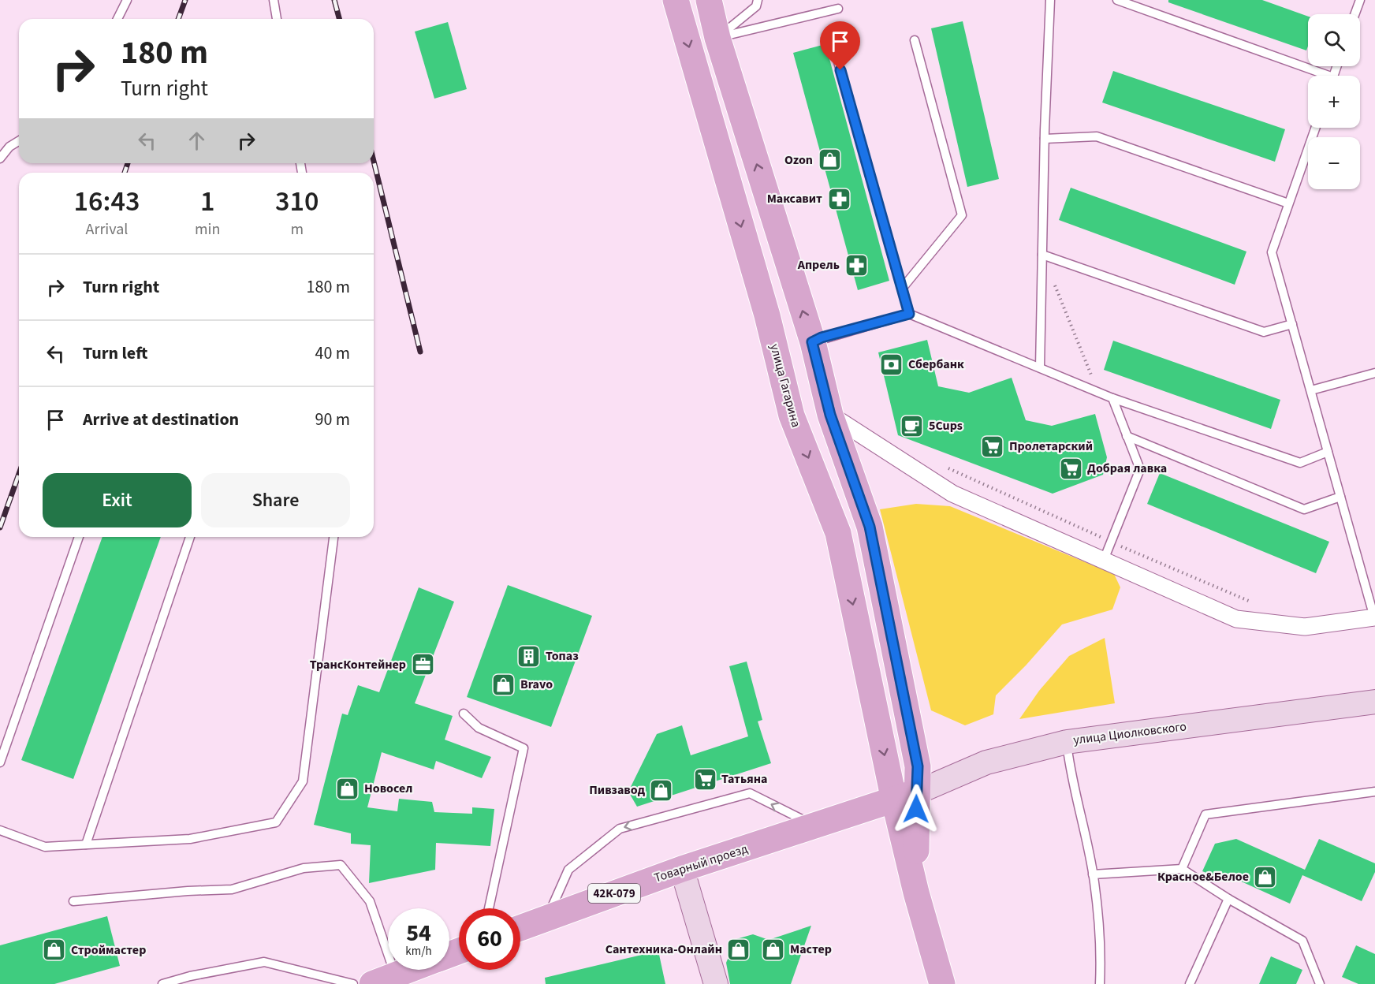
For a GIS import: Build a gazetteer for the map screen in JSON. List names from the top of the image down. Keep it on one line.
{"streets":{"main road":["улица Гагарина","улица Циолковского","Товарный проезд","42К-079"]},"crossings":[["улица Гагарина","улица Циолковского"],["улица Гагарина","Товарный проезд"],["улица Циолковского","Товарный проезд"]],"places":{"shop":["Ozon","Bravo","Новосел","Пивзавод","Красное&Белое","Сантехника-Онлайн","Мастер","Строймастер"],"pharmacy":["Максавит","Апрель"],"bank":["Сбербанк"],"cafe":["5Cups"],"supermarket":["Пролетарский","Добрая лавка","Татьяна"],"building":["Топаз"],"office":["ТрансКонтейнер"]},"page":{"map_buttons":["+","−"],"turn":["180 m","Turn right"],"eta":["16:43","Arrival","1","min","310","m"],"list":[{"name":"Turn right","value":"180 m"},{"name":"Turn left","value":"40 m"},{"name":"Arrive at destination","value":"90 m"}],"buttons":["Exit","Share"],"speed":"54 km/h","limit":"60"}}
